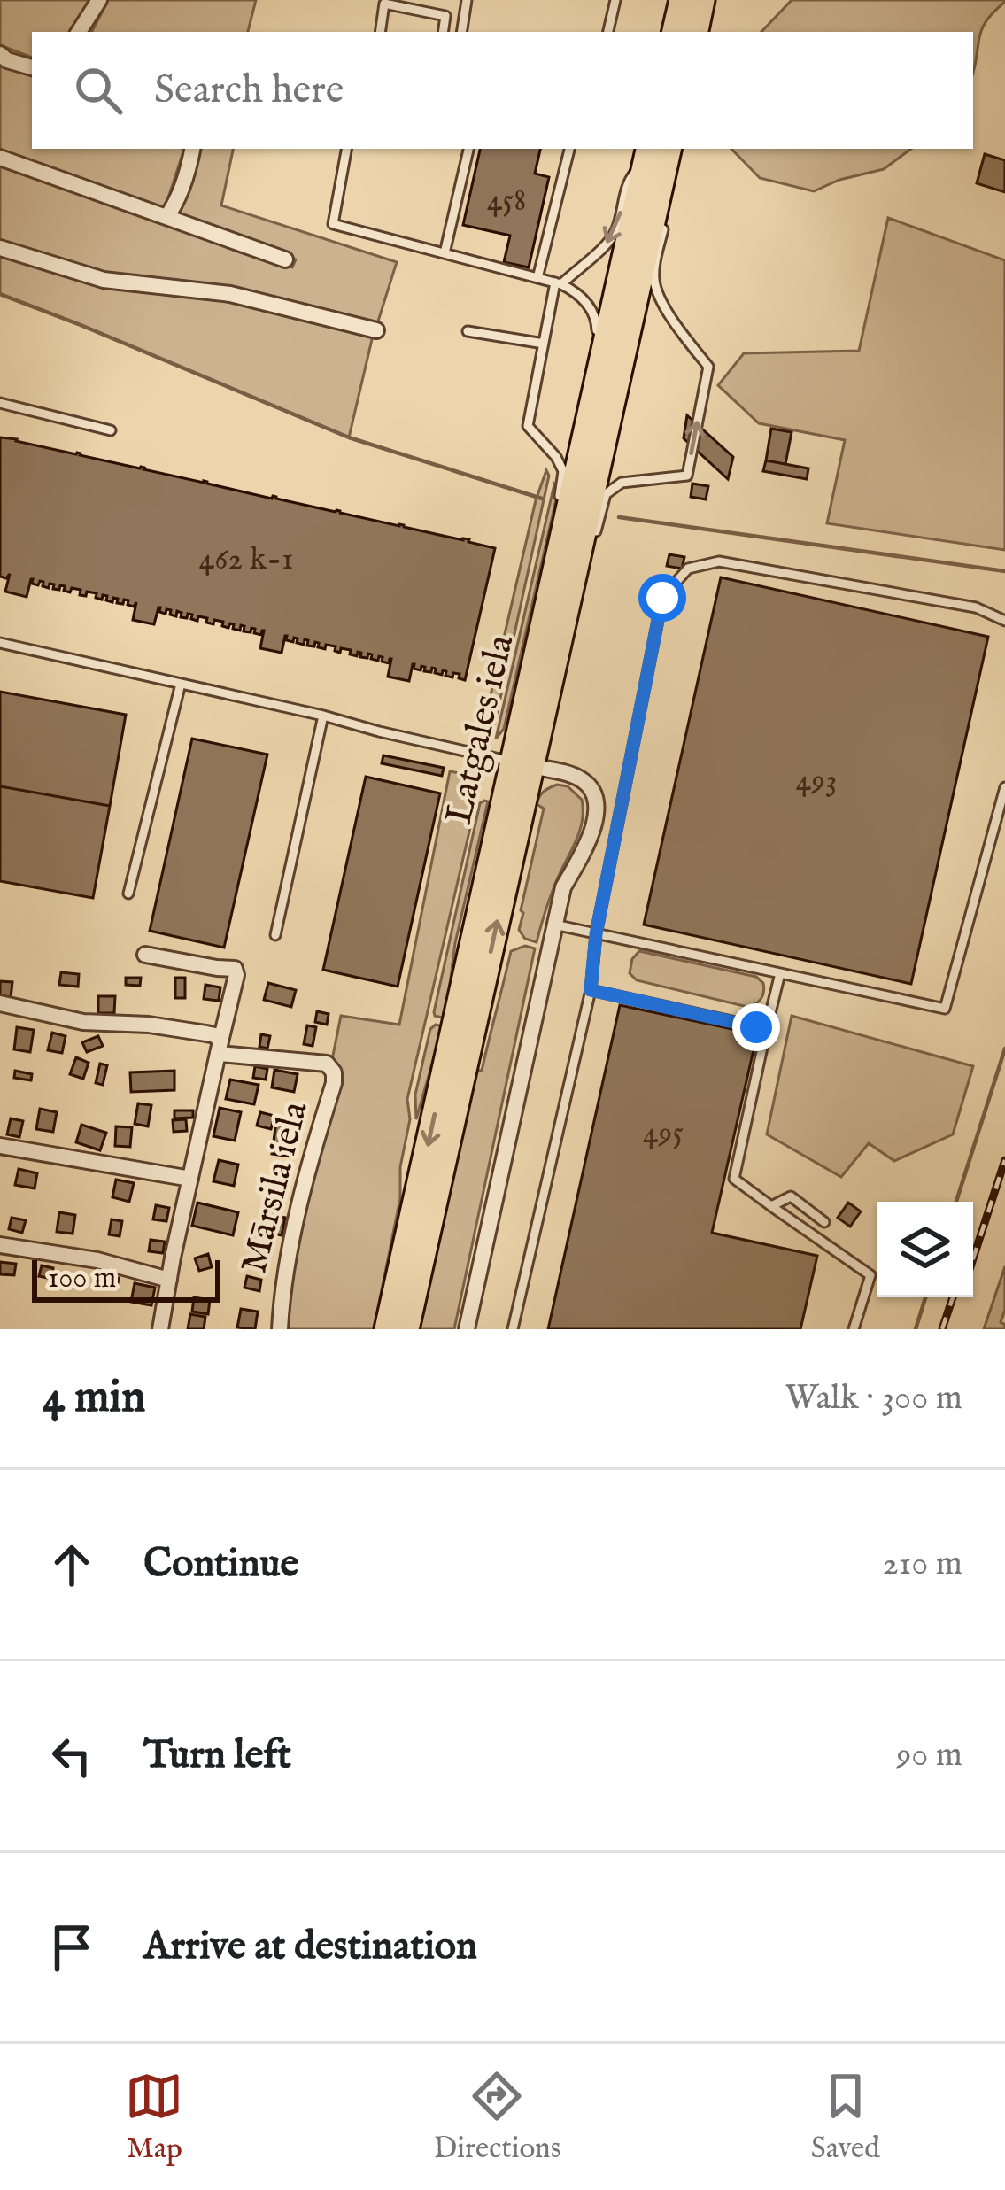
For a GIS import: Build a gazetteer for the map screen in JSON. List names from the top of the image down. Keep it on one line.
{"streets":{"highway":["Latgales iela"],"street":["Mārsila iela"]},"house_numbers":["458","462 k-1","493","495"],"scale_bar":"100 m","page":{"search":"Search here","scale":"100 m","heading":["4 min","Walk · 300 m"],"list":[["Continue","210 m"],["Turn left","90 m"],"Arrive at destination"],"nav":["Map","Directions","Saved"]}}
